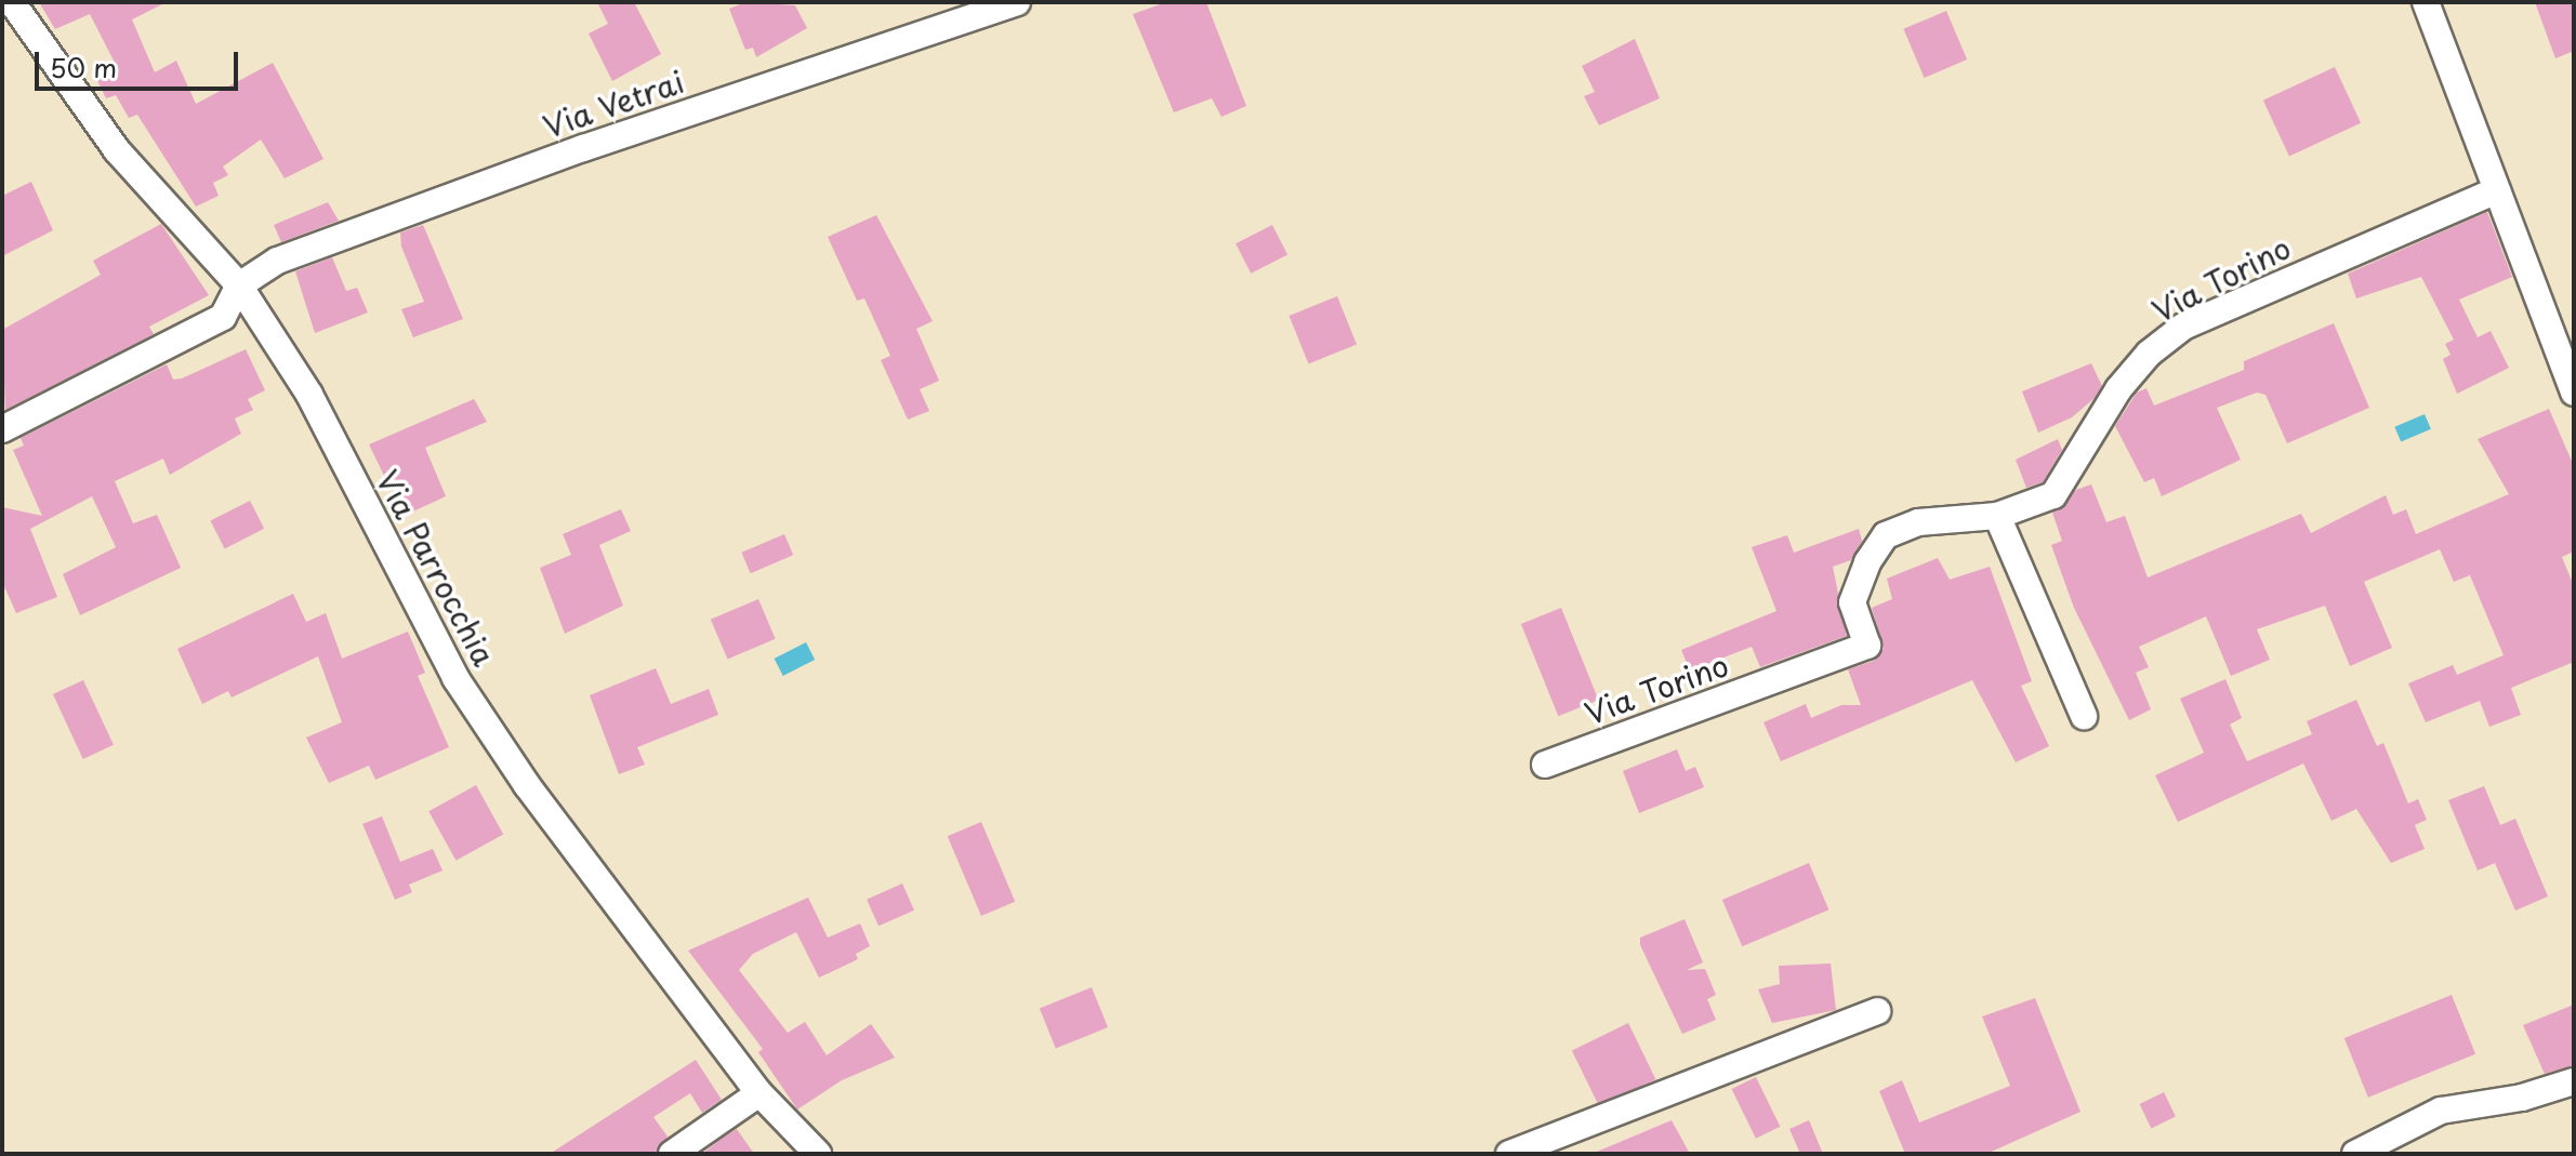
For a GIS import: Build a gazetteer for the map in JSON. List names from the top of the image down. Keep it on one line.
{"streets":{"street":["Via Vetrai","Via Torino","Via Parrocchia"]},"crossings":[["Via Vetrai","Via Parrocchia"]],"scale_bar":"50 m"}
